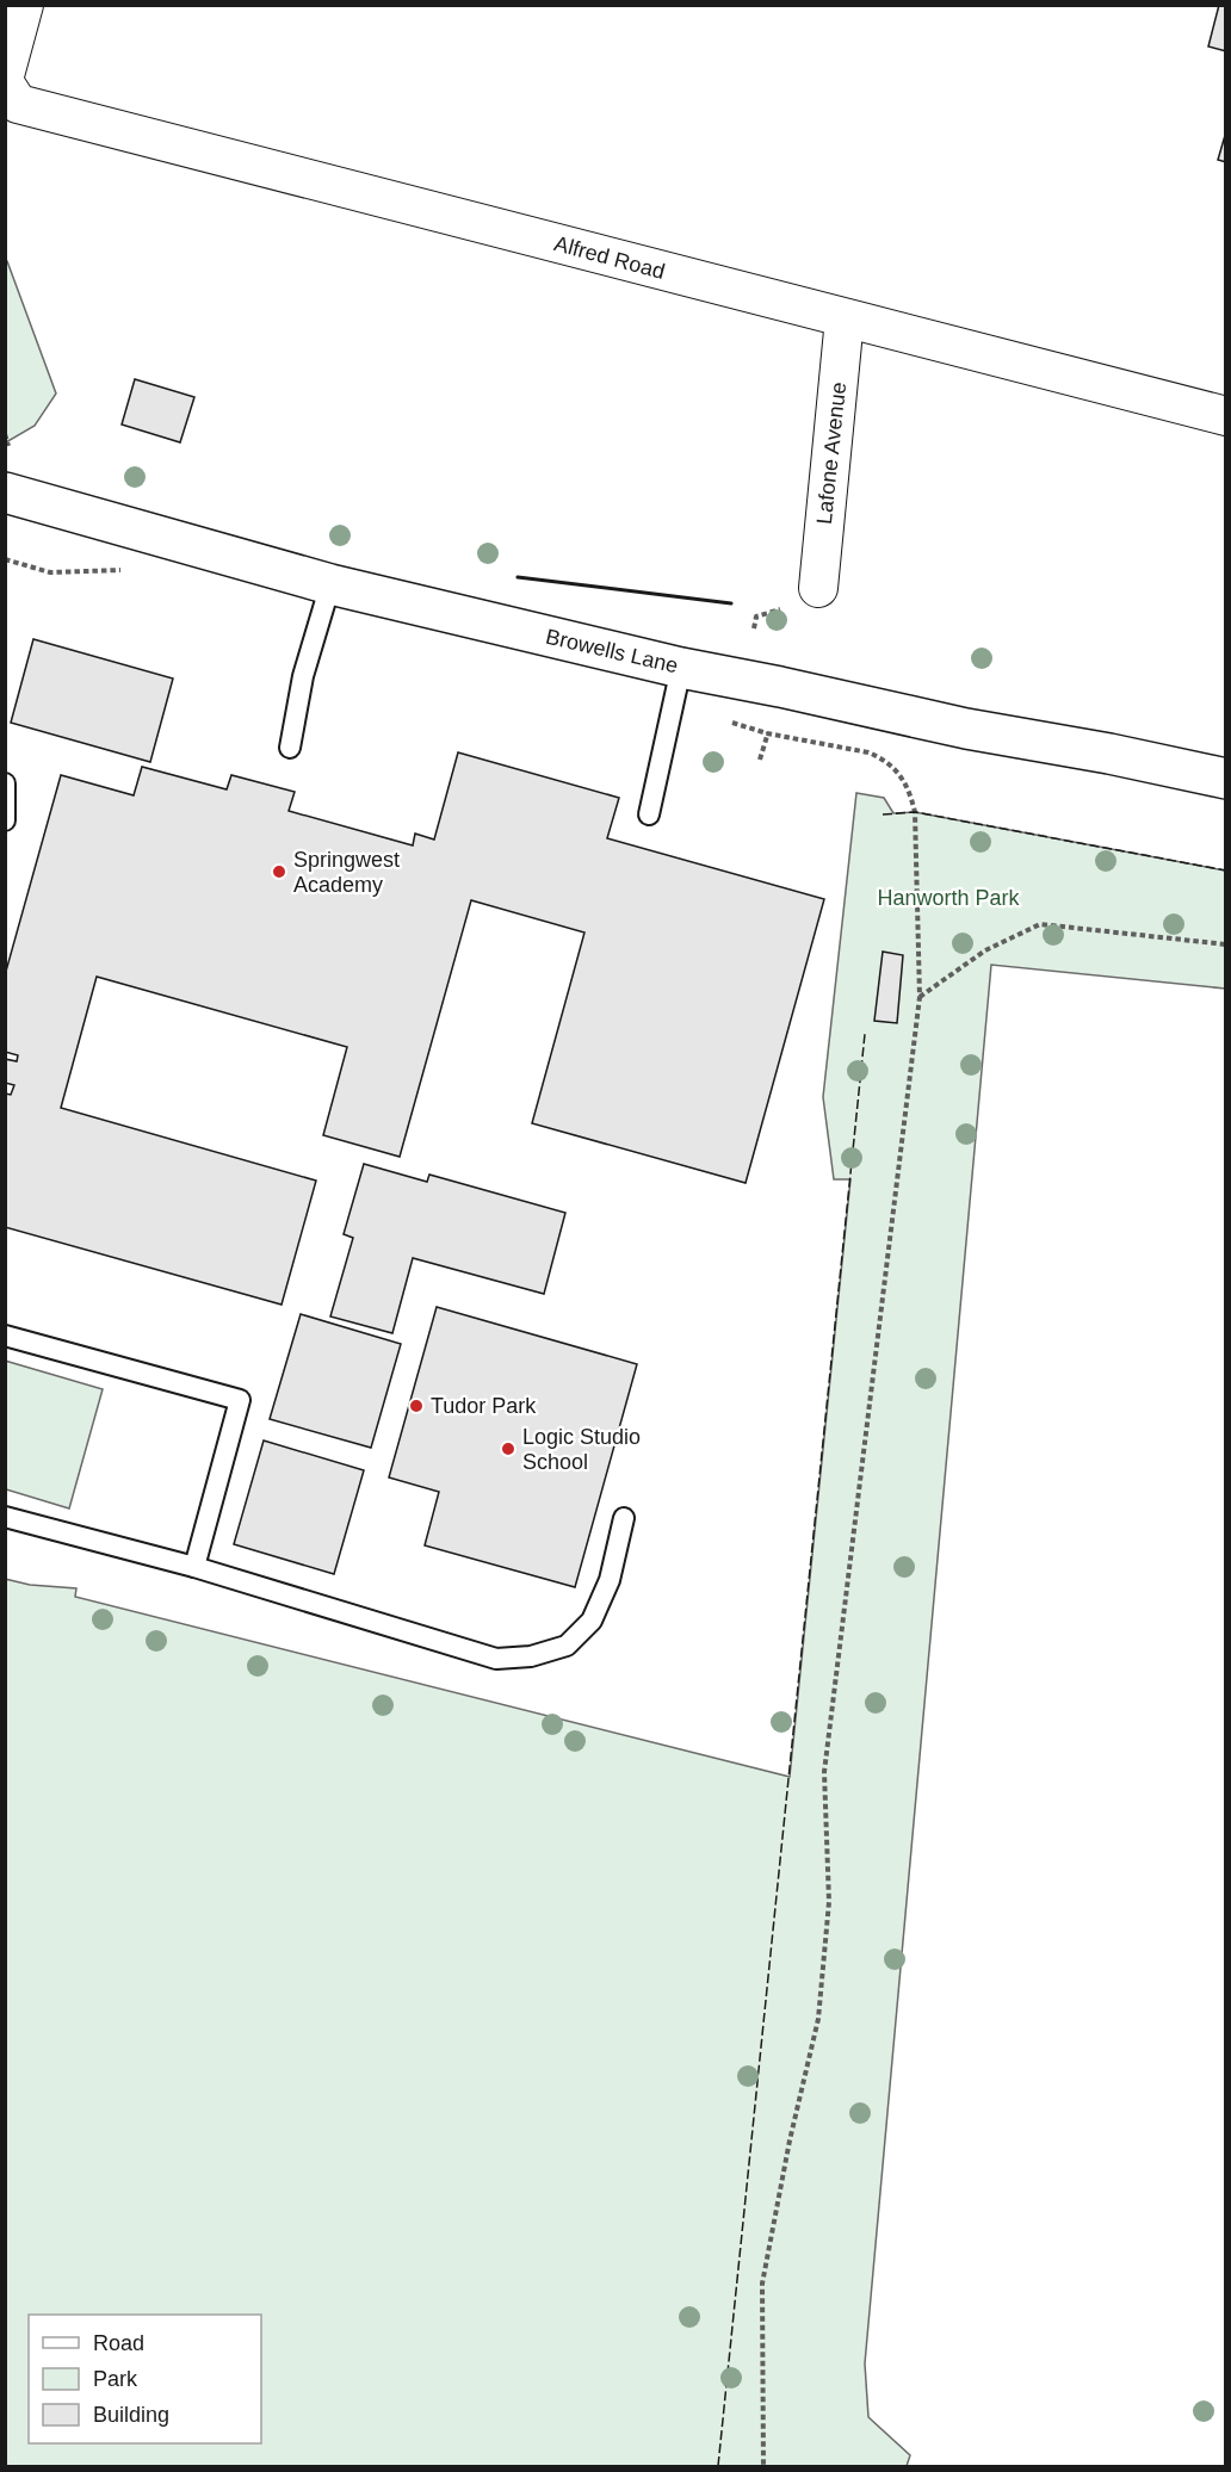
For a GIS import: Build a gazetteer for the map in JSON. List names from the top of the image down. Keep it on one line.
{"streets":{"street":["Alfred Road","Lafone Avenue","Browells Lane"]},"crossings":[["Alfred Road","Lafone Avenue"]],"parks":["Hanworth Park"],"places":["Springwest Academy","Tudor Park","Logic Studio School"],"legend":["Road","Park","Building"]}
